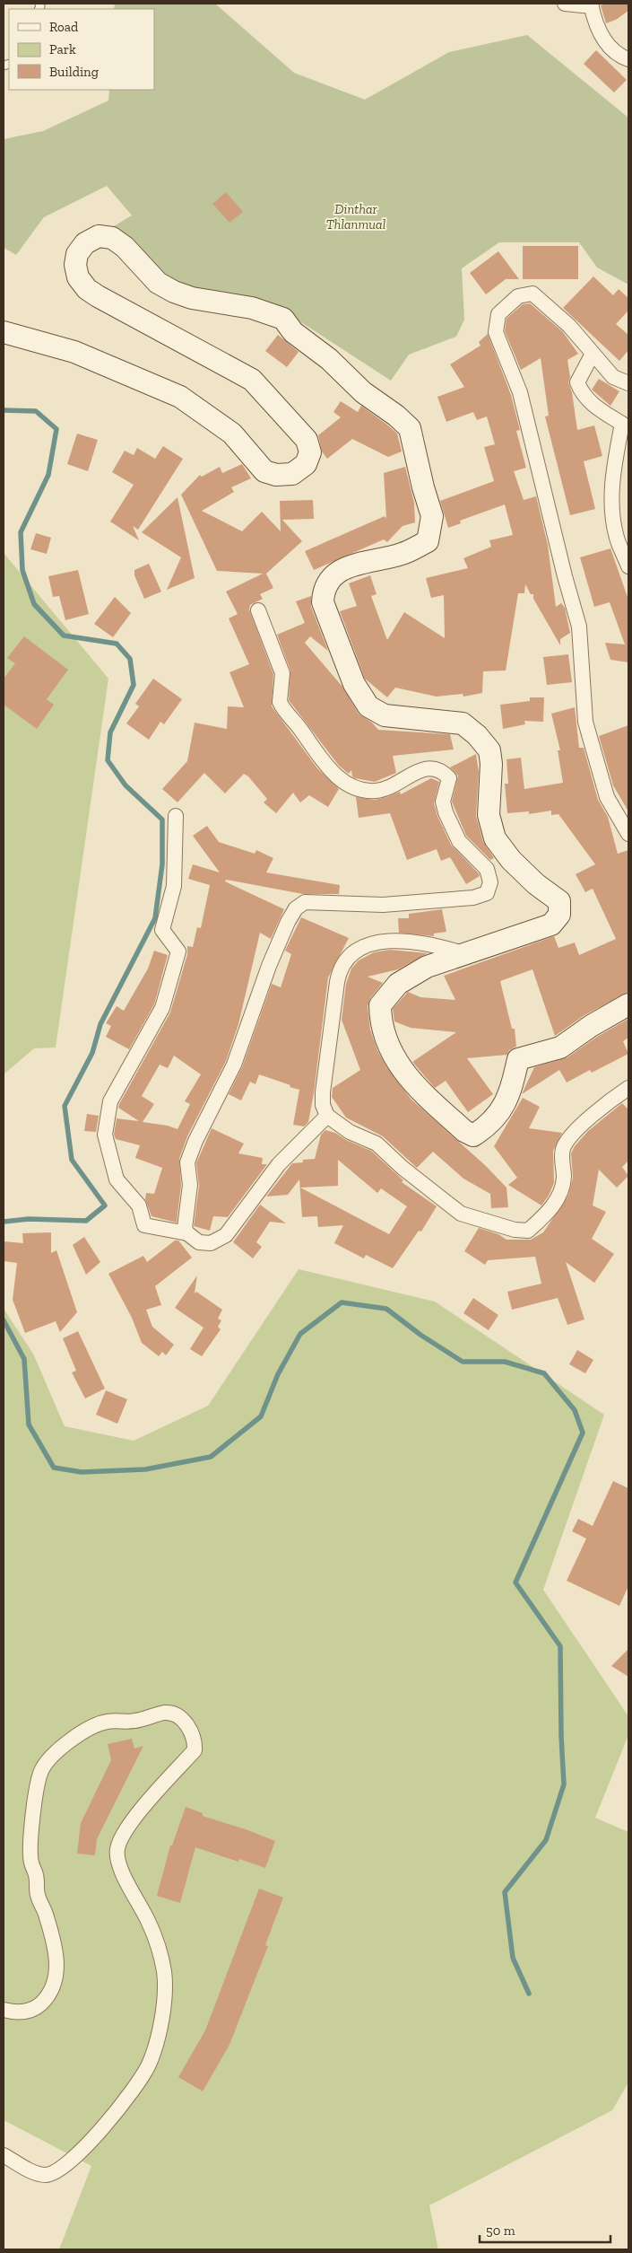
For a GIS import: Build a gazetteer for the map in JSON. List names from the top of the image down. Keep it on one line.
{"parks":["Dinthar Thlanmual"],"legend":["Road","Park","Building"],"scale_bar":"50 m"}
